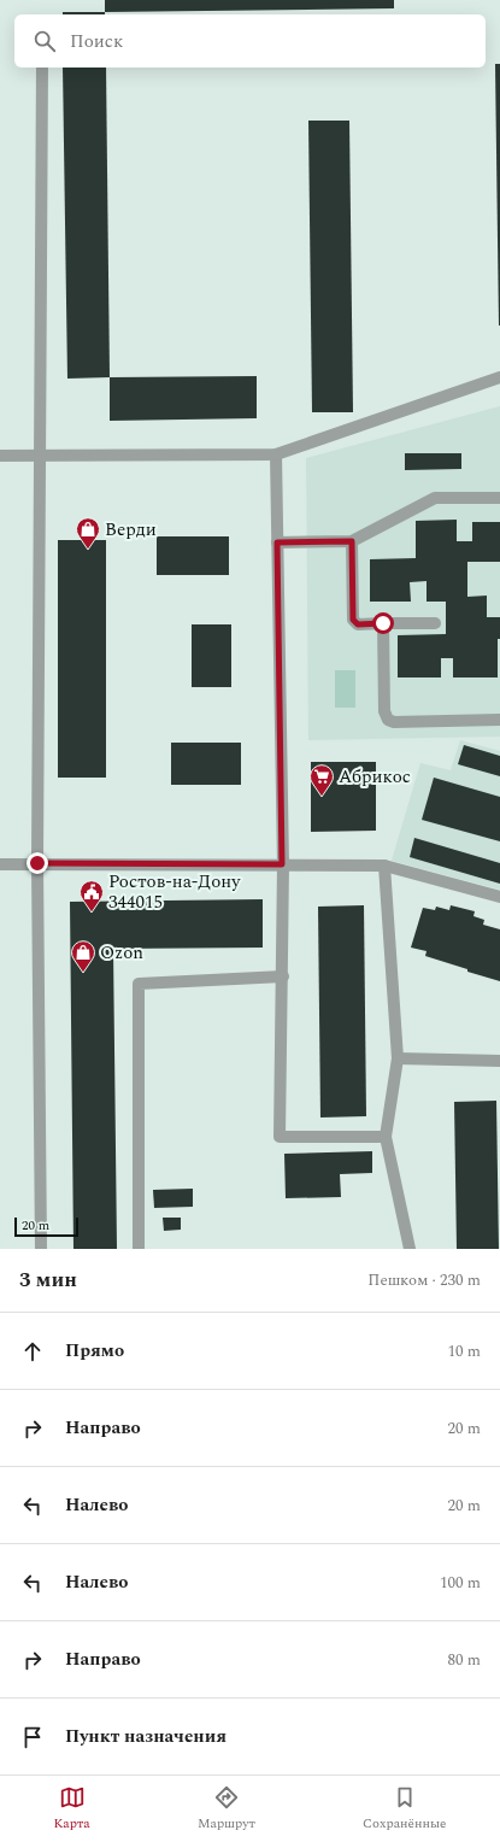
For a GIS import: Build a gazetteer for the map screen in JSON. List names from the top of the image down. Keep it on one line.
{"places":{"shop":["Верди","Ozon"],"supermarket":["Абрикос"],"public building":["Ростов-на-Дону 344015"]},"scale_bar":"20 m","page":{"search":"Поиск","scale":"20 m","heading":["3 мин","Пешком · 230 m"],"list":[["Прямо","10 m"],["Направо","20 m"],["Налево","20 m"],["Налево","100 m"],["Направо","80 m"],"Пункт назначения"],"nav":["Карта","Маршрут","Сохранённые"]}}
